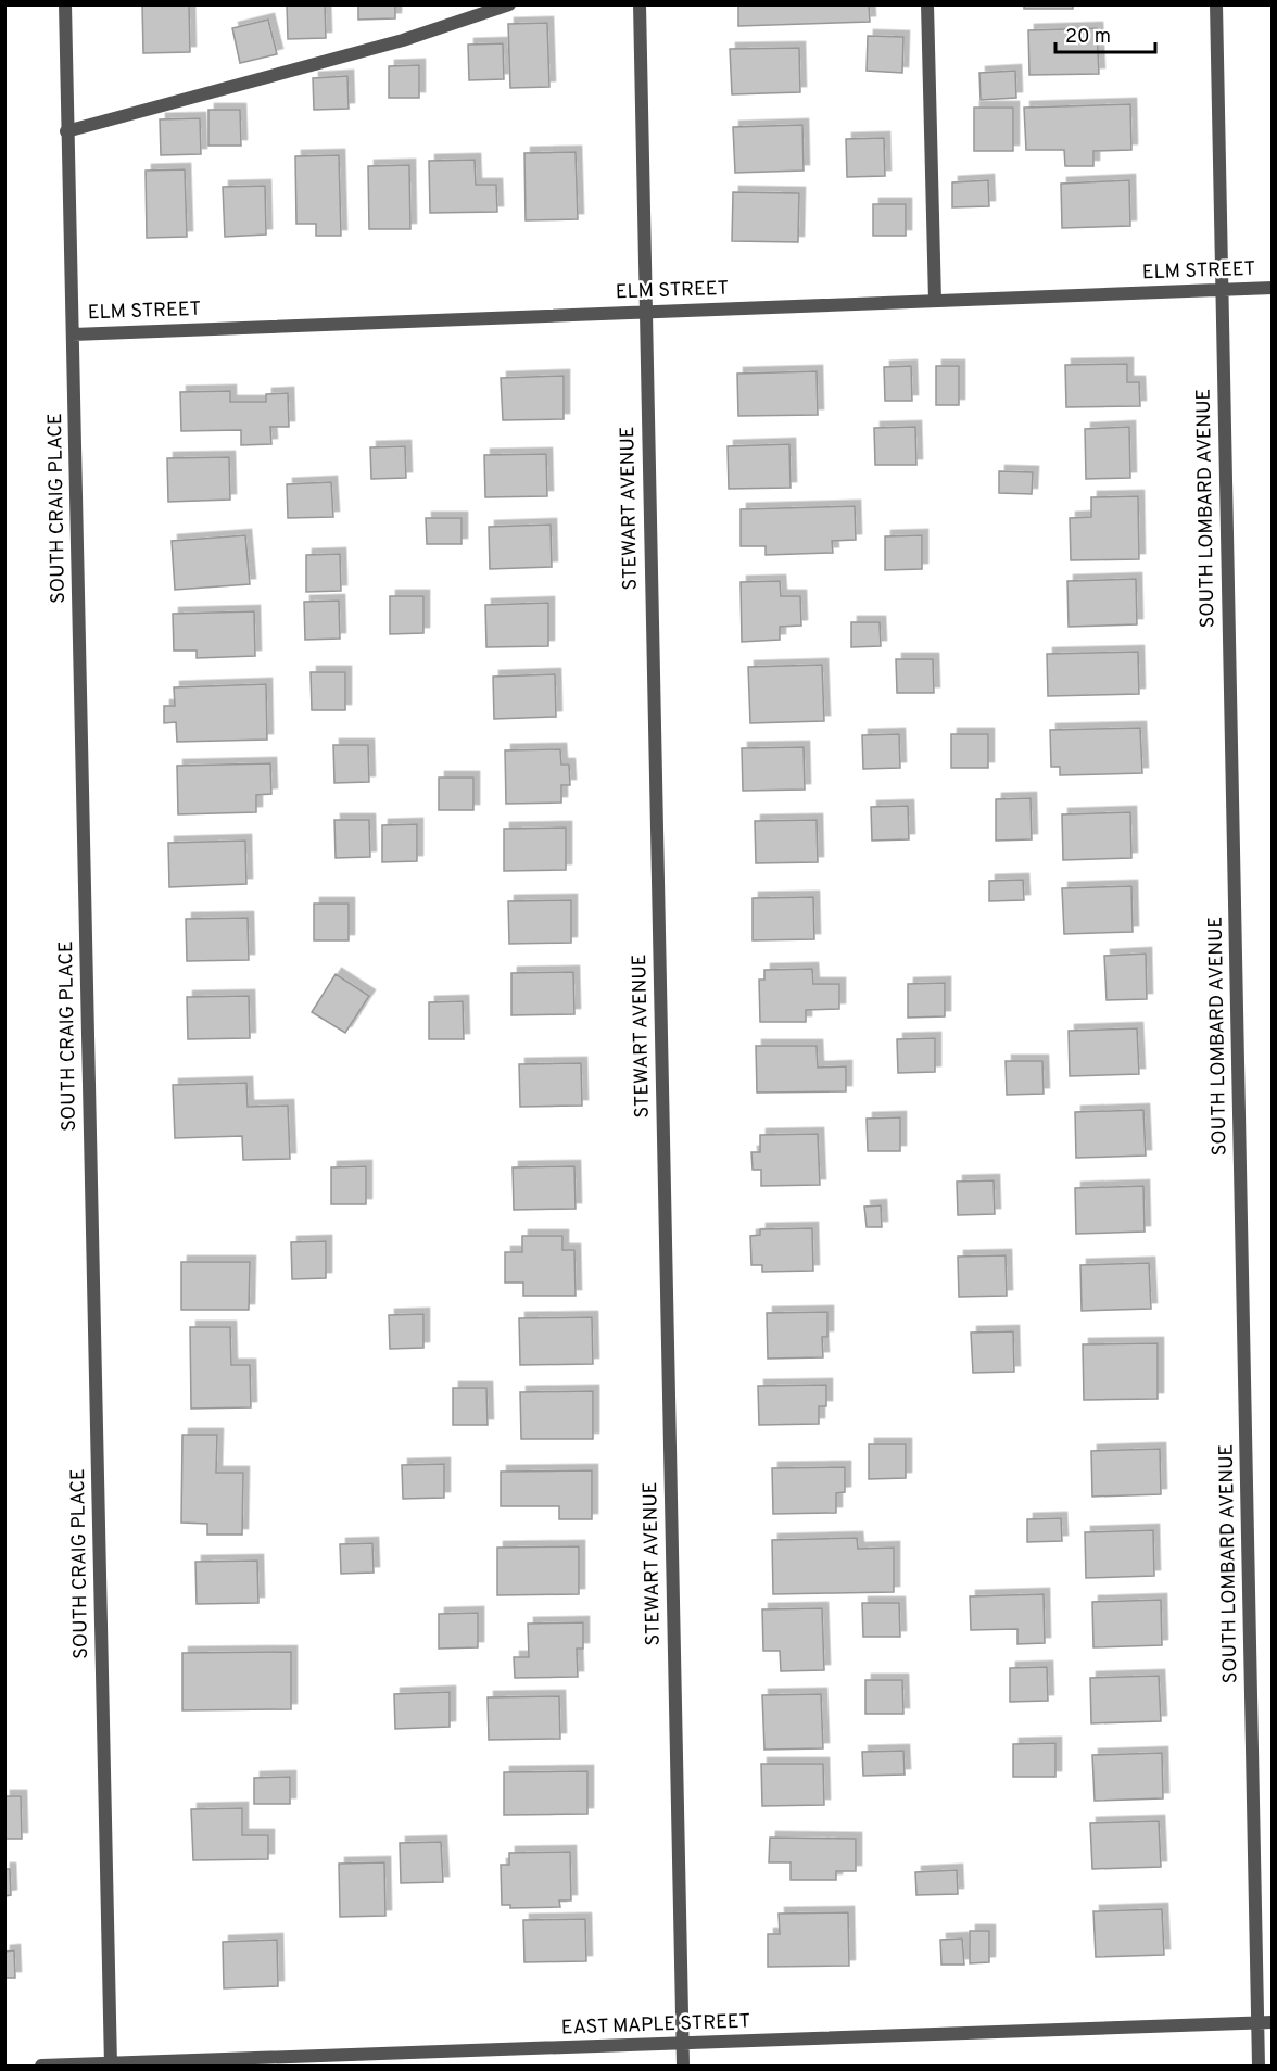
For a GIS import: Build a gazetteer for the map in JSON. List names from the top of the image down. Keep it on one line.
{"streets":{"street":["ELM STREET","SOUTH CRAIG PLACE","STEWART AVENUE","SOUTH LOMBARD AVENUE","EAST MAPLE STREET"]},"crossings":[["ELM STREET","SOUTH CRAIG PLACE"],["ELM STREET","STEWART AVENUE"],["ELM STREET","SOUTH LOMBARD AVENUE"],["SOUTH CRAIG PLACE","EAST MAPLE STREET"],["STEWART AVENUE","EAST MAPLE STREET"],["SOUTH LOMBARD AVENUE","EAST MAPLE STREET"]],"scale_bar":"20 m"}
